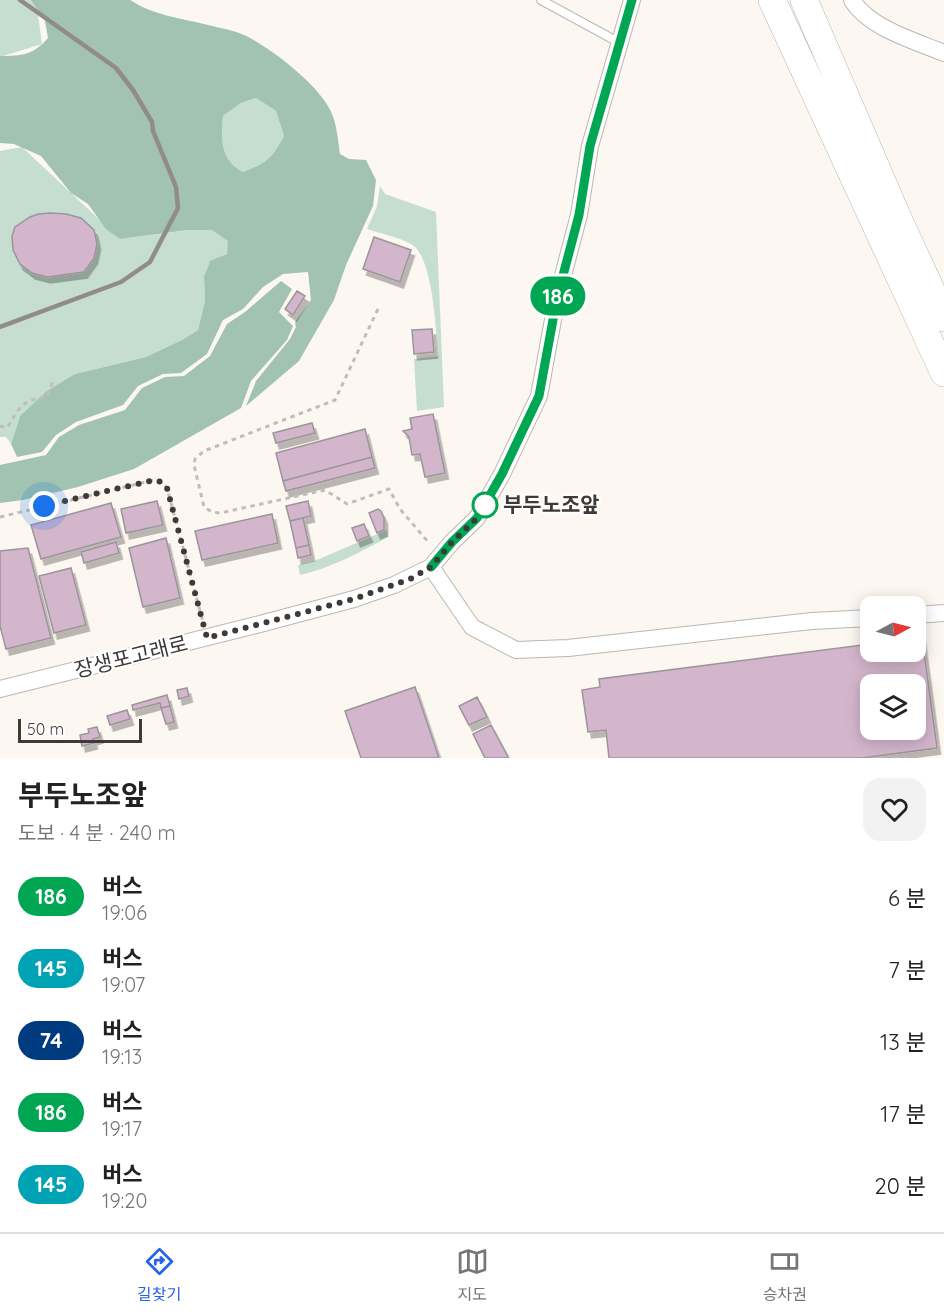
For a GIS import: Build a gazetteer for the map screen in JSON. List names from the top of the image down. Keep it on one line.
{"streets":{"street":["장생포고래로"]},"places":["부두노조앞"],"lines":["bus line 186"],"scale_bar":"50 m","north":"right","page":{"on_map":"186","scale":"50 m","heading":["부두노조앞","도보 · 4 분 · 240 m"],"list":[{"mark":"186","name":"버스","note":"19:06","value":"6 분"},{"mark":"145","name":"버스","note":"19:07","value":"7 분"},{"mark":"74","name":"버스","note":"19:13","value":"13 분"},{"mark":"186","name":"버스","note":"19:17","value":"17 분"},{"mark":"145","name":"버스","note":"19:20","value":"20 분"}],"tabs":["길찾기","지도","승차권"]}}
